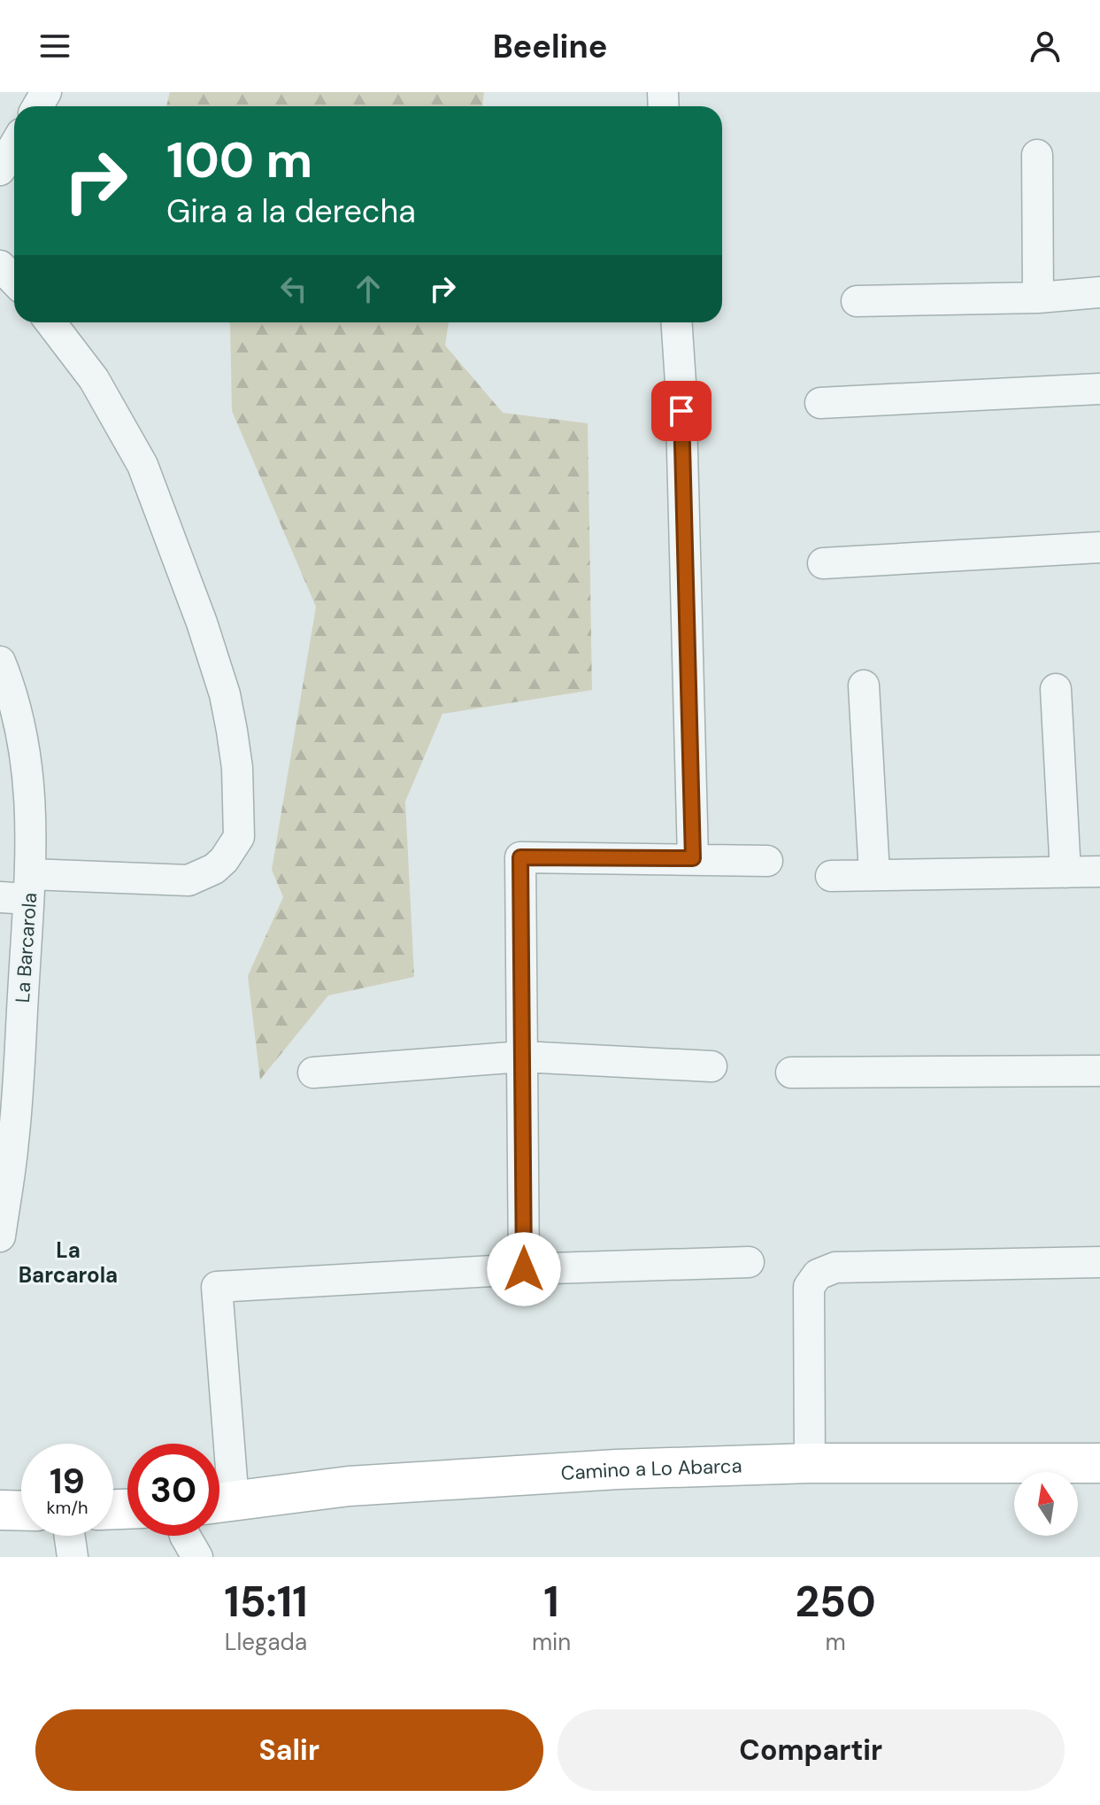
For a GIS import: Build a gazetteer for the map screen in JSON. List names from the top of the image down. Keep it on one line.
{"streets":{"main road":["Camino a Lo Abarca"],"street":["La Barcarola"]},"districts":["La Barcarola"],"north":"top","page":{"header":"Beeline","turn":["100 m","Gira a la derecha"],"speed":"19 km/h","limit":"30","eta":["15:11","Llegada","1","min","250","m"],"buttons":["Salir","Compartir"]}}
